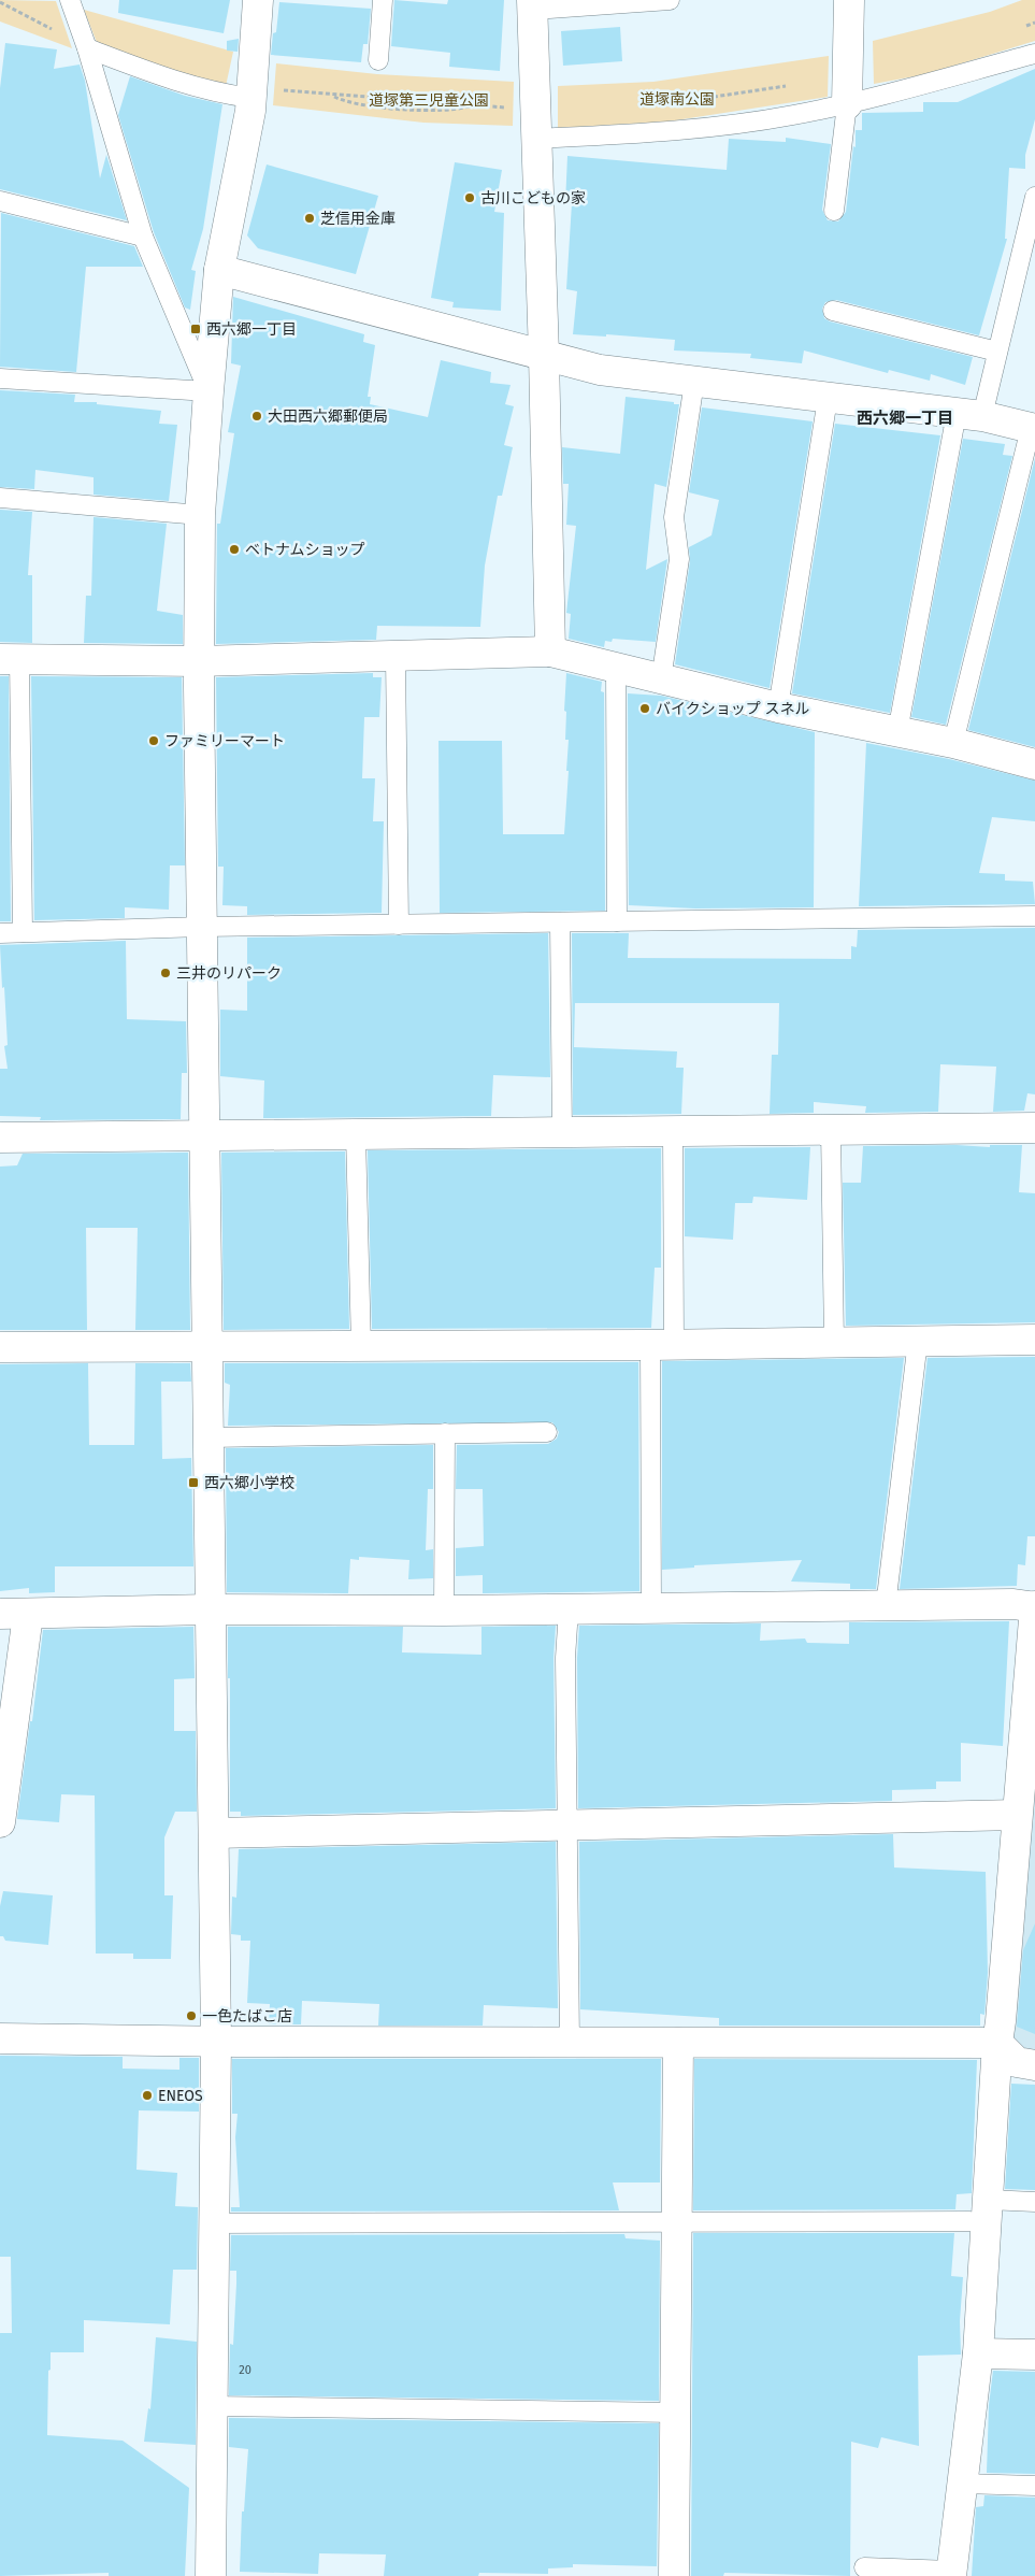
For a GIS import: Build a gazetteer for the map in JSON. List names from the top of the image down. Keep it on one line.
{"districts":["西六郷一丁目"],"parks":["道塚南公園","道塚第三児童公園"],"places":{"other":["古川こどもの家","芝信用金庫","大田西六郷郵便局","ベトナムショップ","バイクショップ スネル","ファミリーマート","三井のリパーク","一色たばこ店","ENEOS"],"transit":["西六郷一丁目","西六郷小学校"]},"house_numbers":["20"]}
